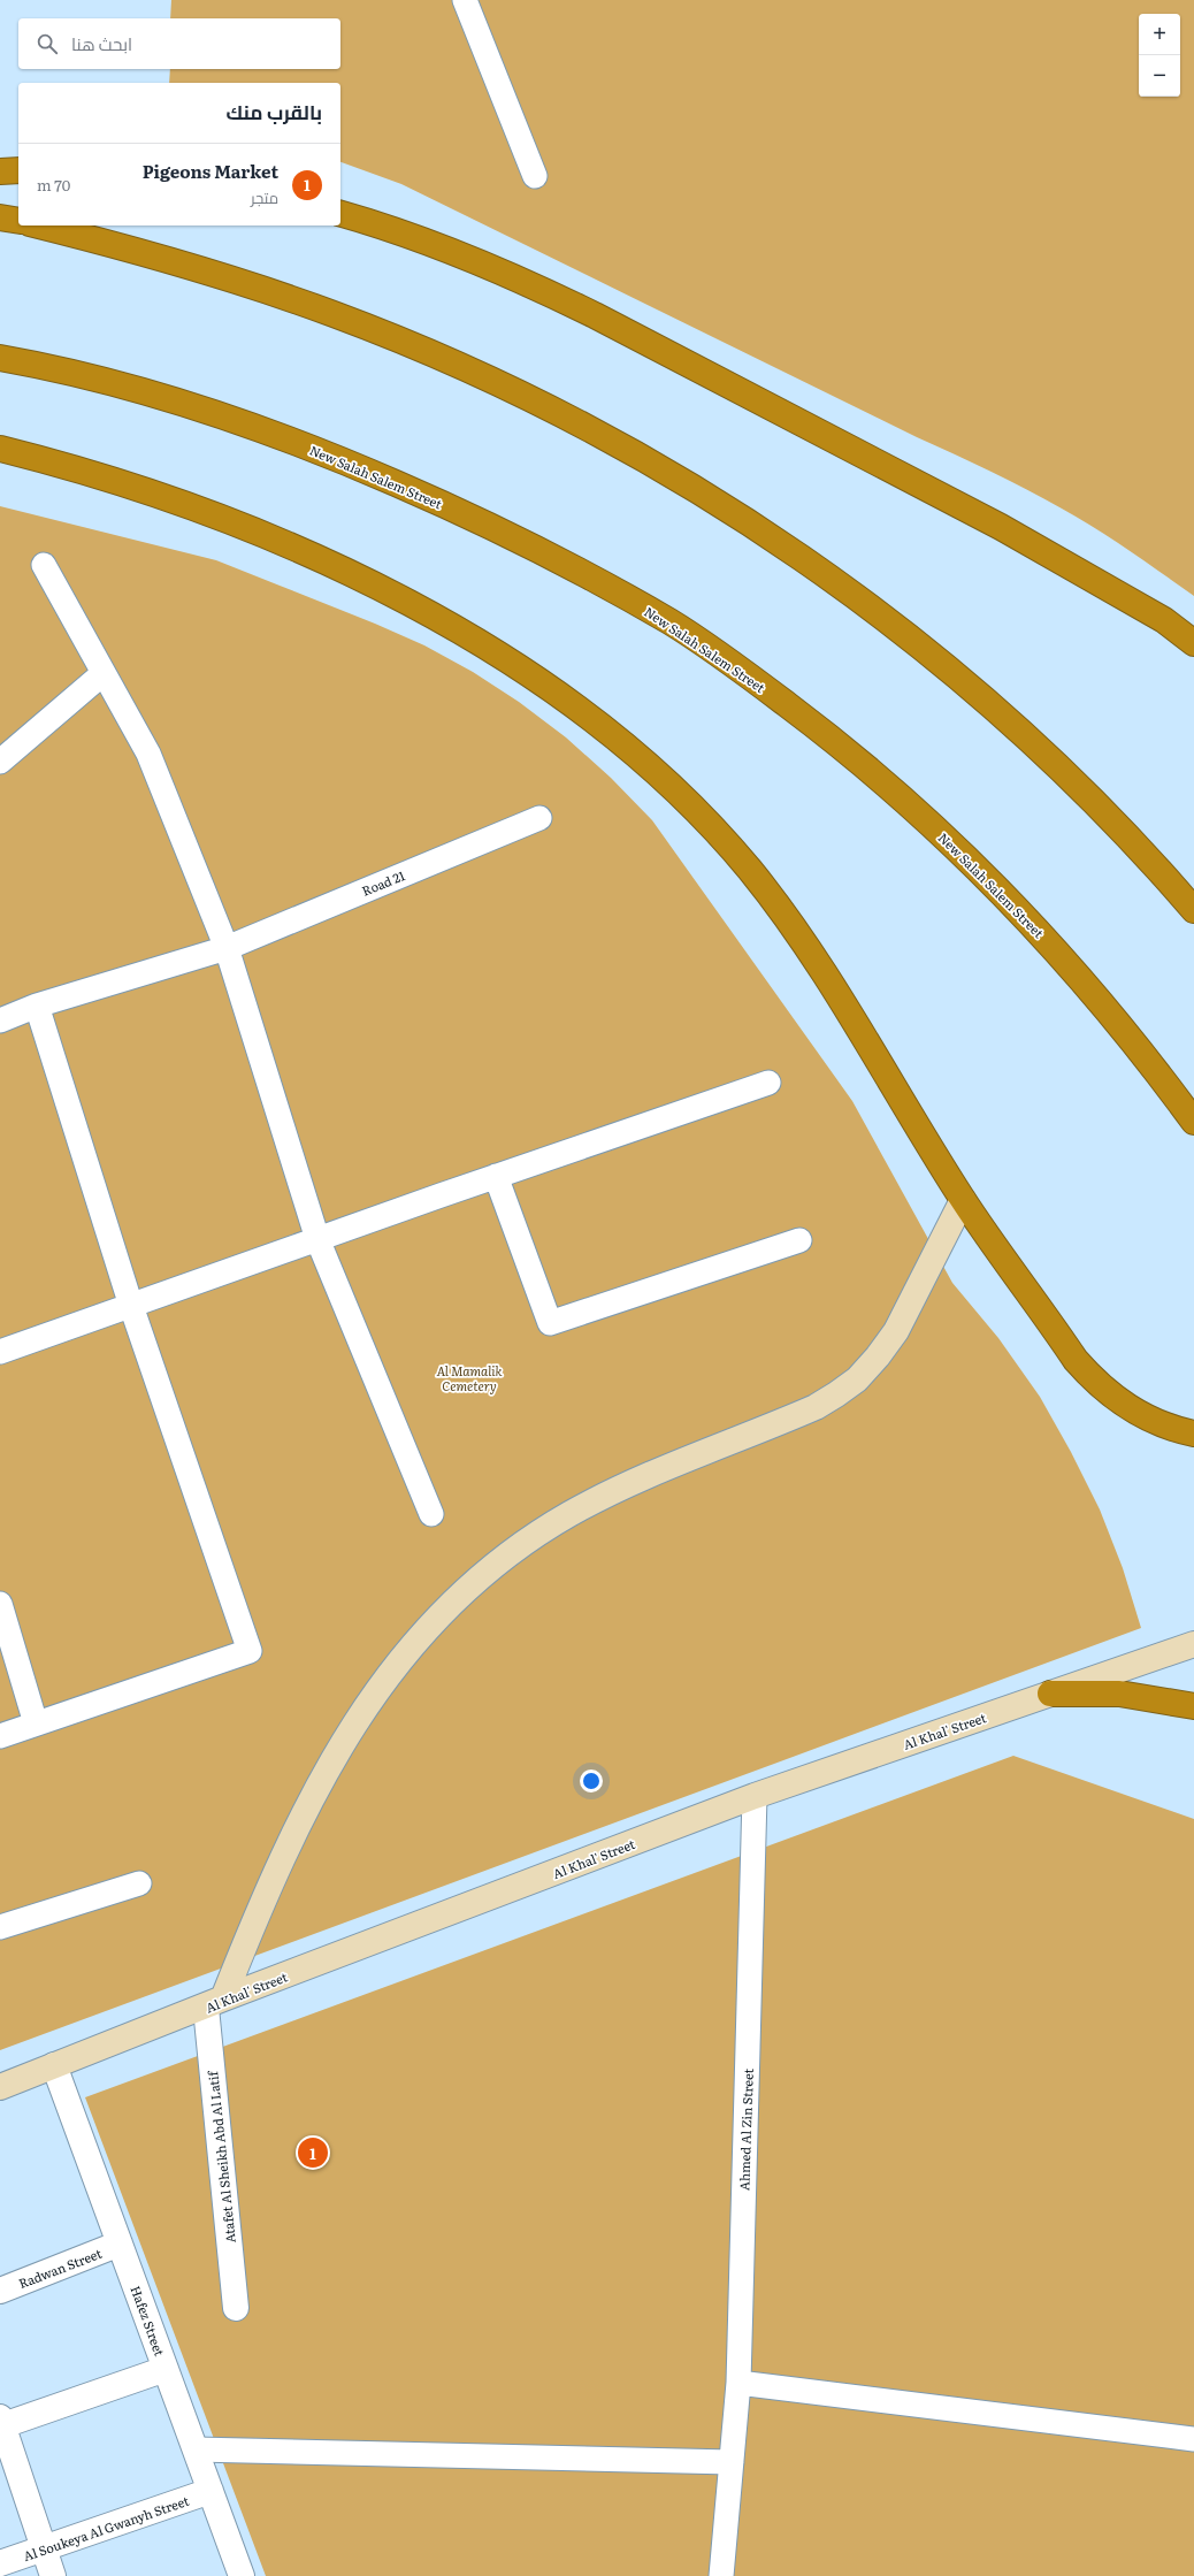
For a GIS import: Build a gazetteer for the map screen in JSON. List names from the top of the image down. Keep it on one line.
{"streets":{"highway":["New Salah Salem Street"],"street":["Al Khal' Street","Atafet Al Sheikh Abd Al Latif","Radwan Street","Hafez Street","Al Soukeya Al Gwanyh Street"],"lane":["Road 21","Ahmed Al Zin Street"]},"crossings":[["Al Khal' Street","Ahmed Al Zin Street"],["Al Khal' Street","Atafet Al Sheikh Abd Al Latif"],["Al Khal' Street","Hafez Street"],["Radwan Street","Hafez Street"],["Hafez Street","Al Soukeya Al Gwanyh Street"]],"parks":["Al Mamalik Cemetery"],"page":{"map_buttons":["+","−"],"search":"ابحث هنا","heading":"بالقرب منك","list":[{"mark":"1","name":"Pigeons Market","note":"متجر","value":"70 m"}],"pins":"1"}}
